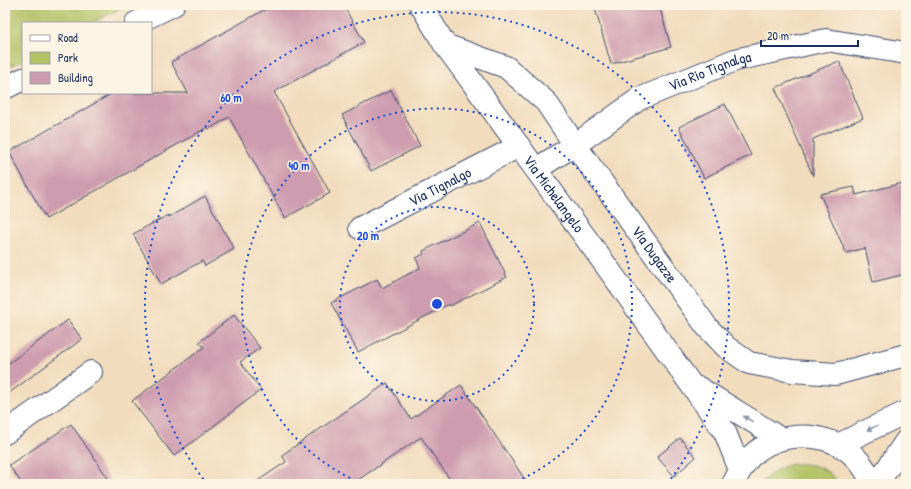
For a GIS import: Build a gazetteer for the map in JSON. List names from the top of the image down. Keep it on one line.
{"streets":{"street":["Via Rio Tignalga","Via Tignalgo","Via Michelangelo","Via Dugazze"]},"crossings":[["Via Rio Tignalga","Via Michelangelo"],["Via Rio Tignalga","Via Dugazze"],["Via Tignalgo","Via Michelangelo"],["Via Michelangelo","Via Dugazze"]],"legend":["Road","Park","Building"],"scale_bar":"20 m","rings":["60 m","40 m","20 m"]}
